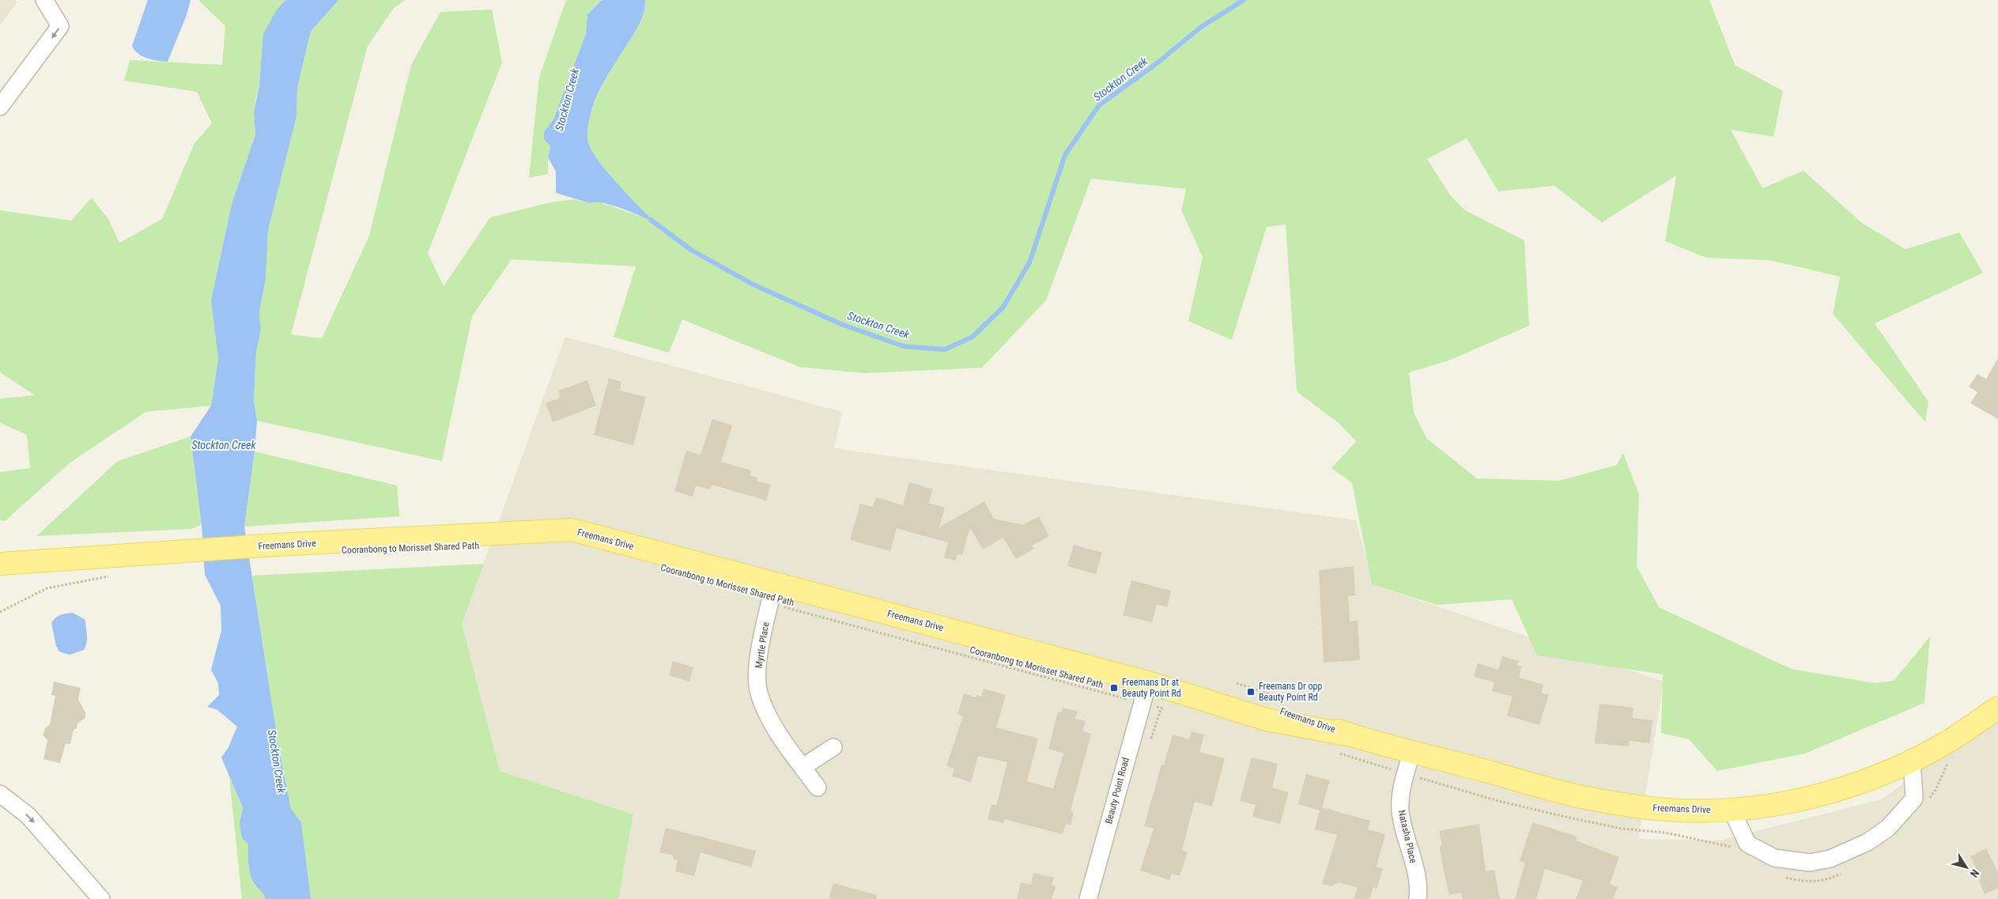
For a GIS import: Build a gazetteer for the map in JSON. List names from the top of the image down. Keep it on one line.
{"streets":{"main road":["Freemans Drive"],"street":["Myrtle Place","Beauty Point Road","Natasha Place"],"path":["Cooranbong to Morisset Shared Path"]},"crossings":[["Freemans Drive","Cooranbong to Morisset Shared Path"],["Freemans Drive","Myrtle Place"],["Freemans Drive","Beauty Point Road"],["Freemans Drive","Natasha Place"],["Cooranbong to Morisset Shared Path","Myrtle Place"],["Cooranbong to Morisset Shared Path","Beauty Point Road"]],"water":["Stockton Creek"],"places":{"transit":["Freemans Dr at Beauty Point Rd","Freemans Dr opp Beauty Point Rd"]},"north":"bottom right"}
